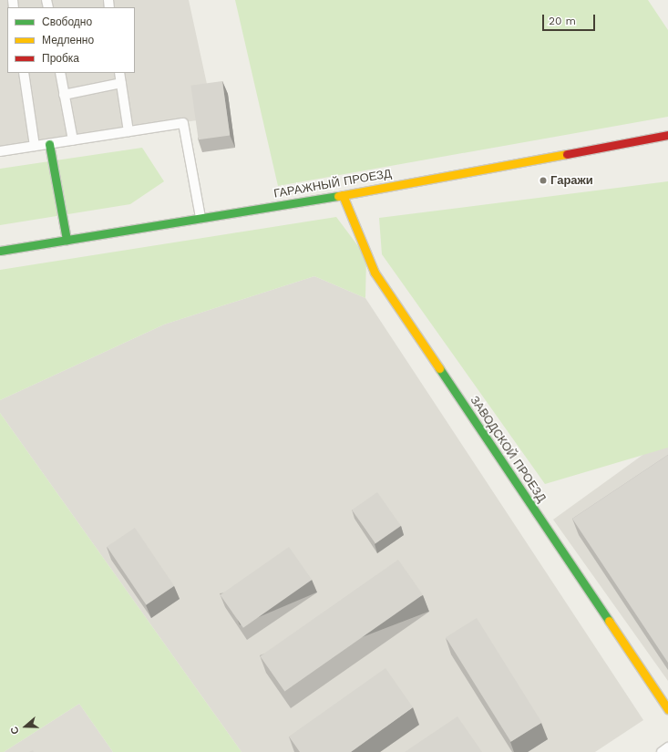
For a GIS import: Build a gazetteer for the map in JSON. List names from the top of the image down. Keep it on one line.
{"streets":{"street":["ГАРАЖНЫЙ ПРОЕЗД","ЗАВОДСКОЙ ПРОЕЗД"]},"crossings":[["ГАРАЖНЫЙ ПРОЕЗД","ЗАВОДСКОЙ ПРОЕЗД"]],"places":["Гаражи"],"legend":["Свободно","Медленно","Пробка"],"scale_bar":"20 m","north":"left"}
